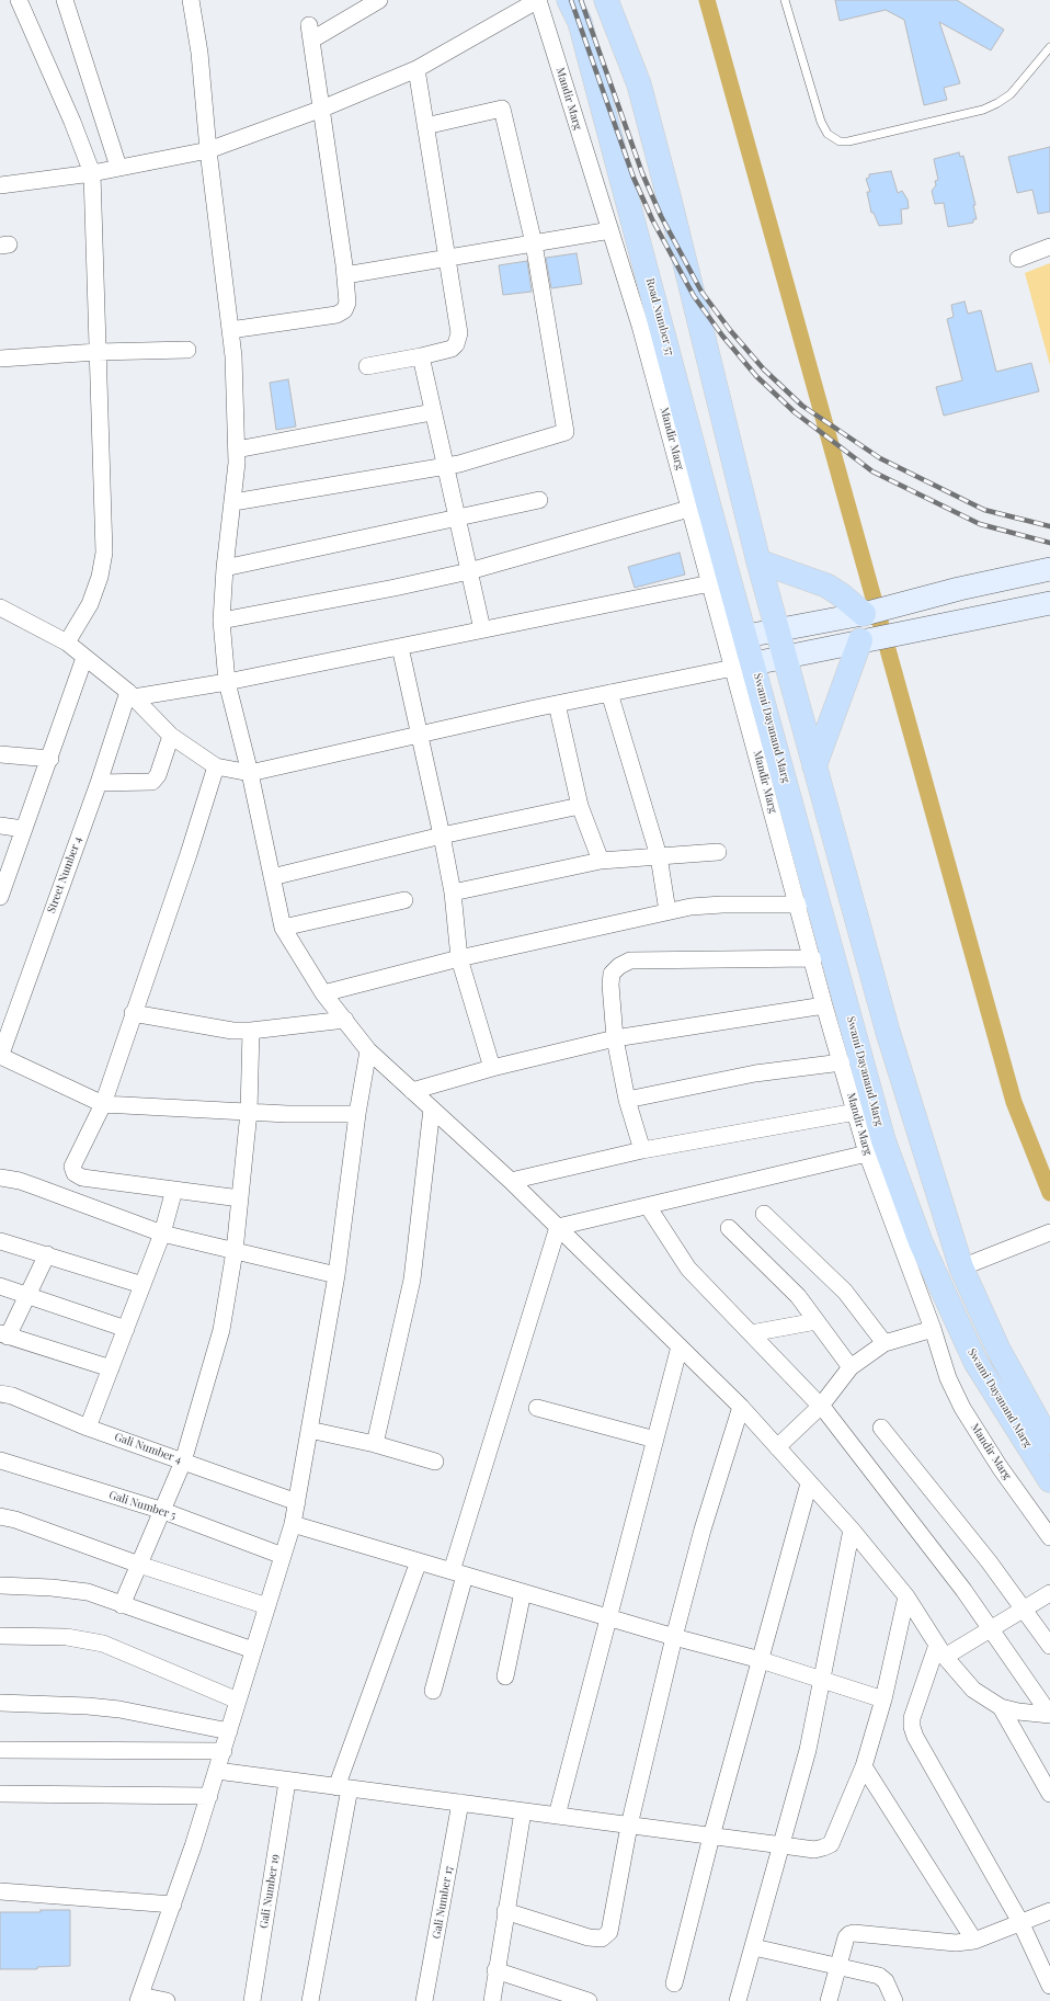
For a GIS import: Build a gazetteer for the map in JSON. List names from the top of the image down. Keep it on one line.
{"streets":{"main road":["Road Number 57","Swami Dayanand Marg"],"street":["Mandir Marg","Street Number 4","Gali Number 4","Gali Number 5","Gali Number 19","Gali Number 17"]},"crossings":[["Mandir Marg","Road Number 57"],["Mandir Marg","Swami Dayanand Marg"],["Road Number 57","Swami Dayanand Marg"]]}
